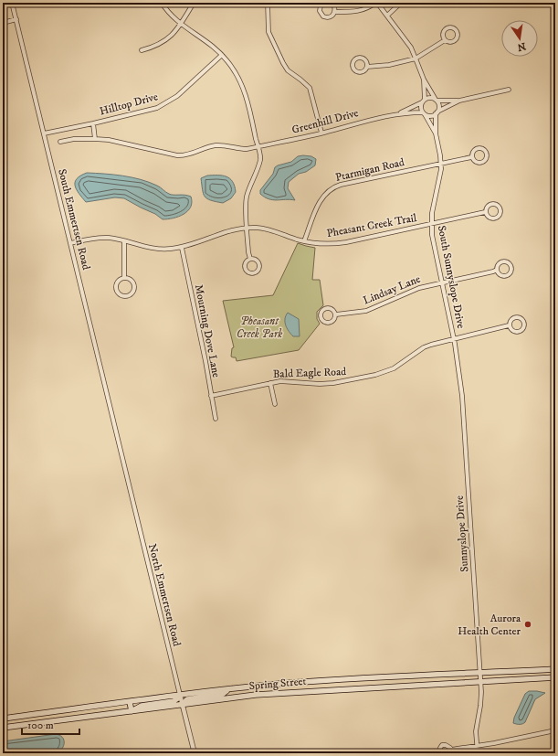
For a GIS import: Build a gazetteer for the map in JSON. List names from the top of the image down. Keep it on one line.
{"streets":{"main road":["Spring Street"],"street":["Hilltop Drive","Greenhill Drive","Ptarmigan Road","South Emmertsen Road","Pheasant Creek Trail","South Sunnyslope Drive","Lindsay Lane","Mourning Dove Lane","Bald Eagle Road","Sunnyslope Drive","North Emmertsen Road"]},"crossings":[["Hilltop Drive","South Emmertsen Road"],["Greenhill Drive","South Sunnyslope Drive"],["Ptarmigan Road","Pheasant Creek Trail"],["Ptarmigan Road","South Sunnyslope Drive"],["South Emmertsen Road","Pheasant Creek Trail"],["South Emmertsen Road","North Emmertsen Road"],["Pheasant Creek Trail","South Sunnyslope Drive"],["Pheasant Creek Trail","Mourning Dove Lane"],["South Sunnyslope Drive","Lindsay Lane"],["South Sunnyslope Drive","Bald Eagle Road"],["South Sunnyslope Drive","Sunnyslope Drive"],["Mourning Dove Lane","Bald Eagle Road"],["Sunnyslope Drive","Spring Street"],["North Emmertsen Road","Spring Street"]],"parks":["Pheasant Creek Park"],"places":["Aurora Health Center"],"scale_bar":"100 m","north":"bottom"}
